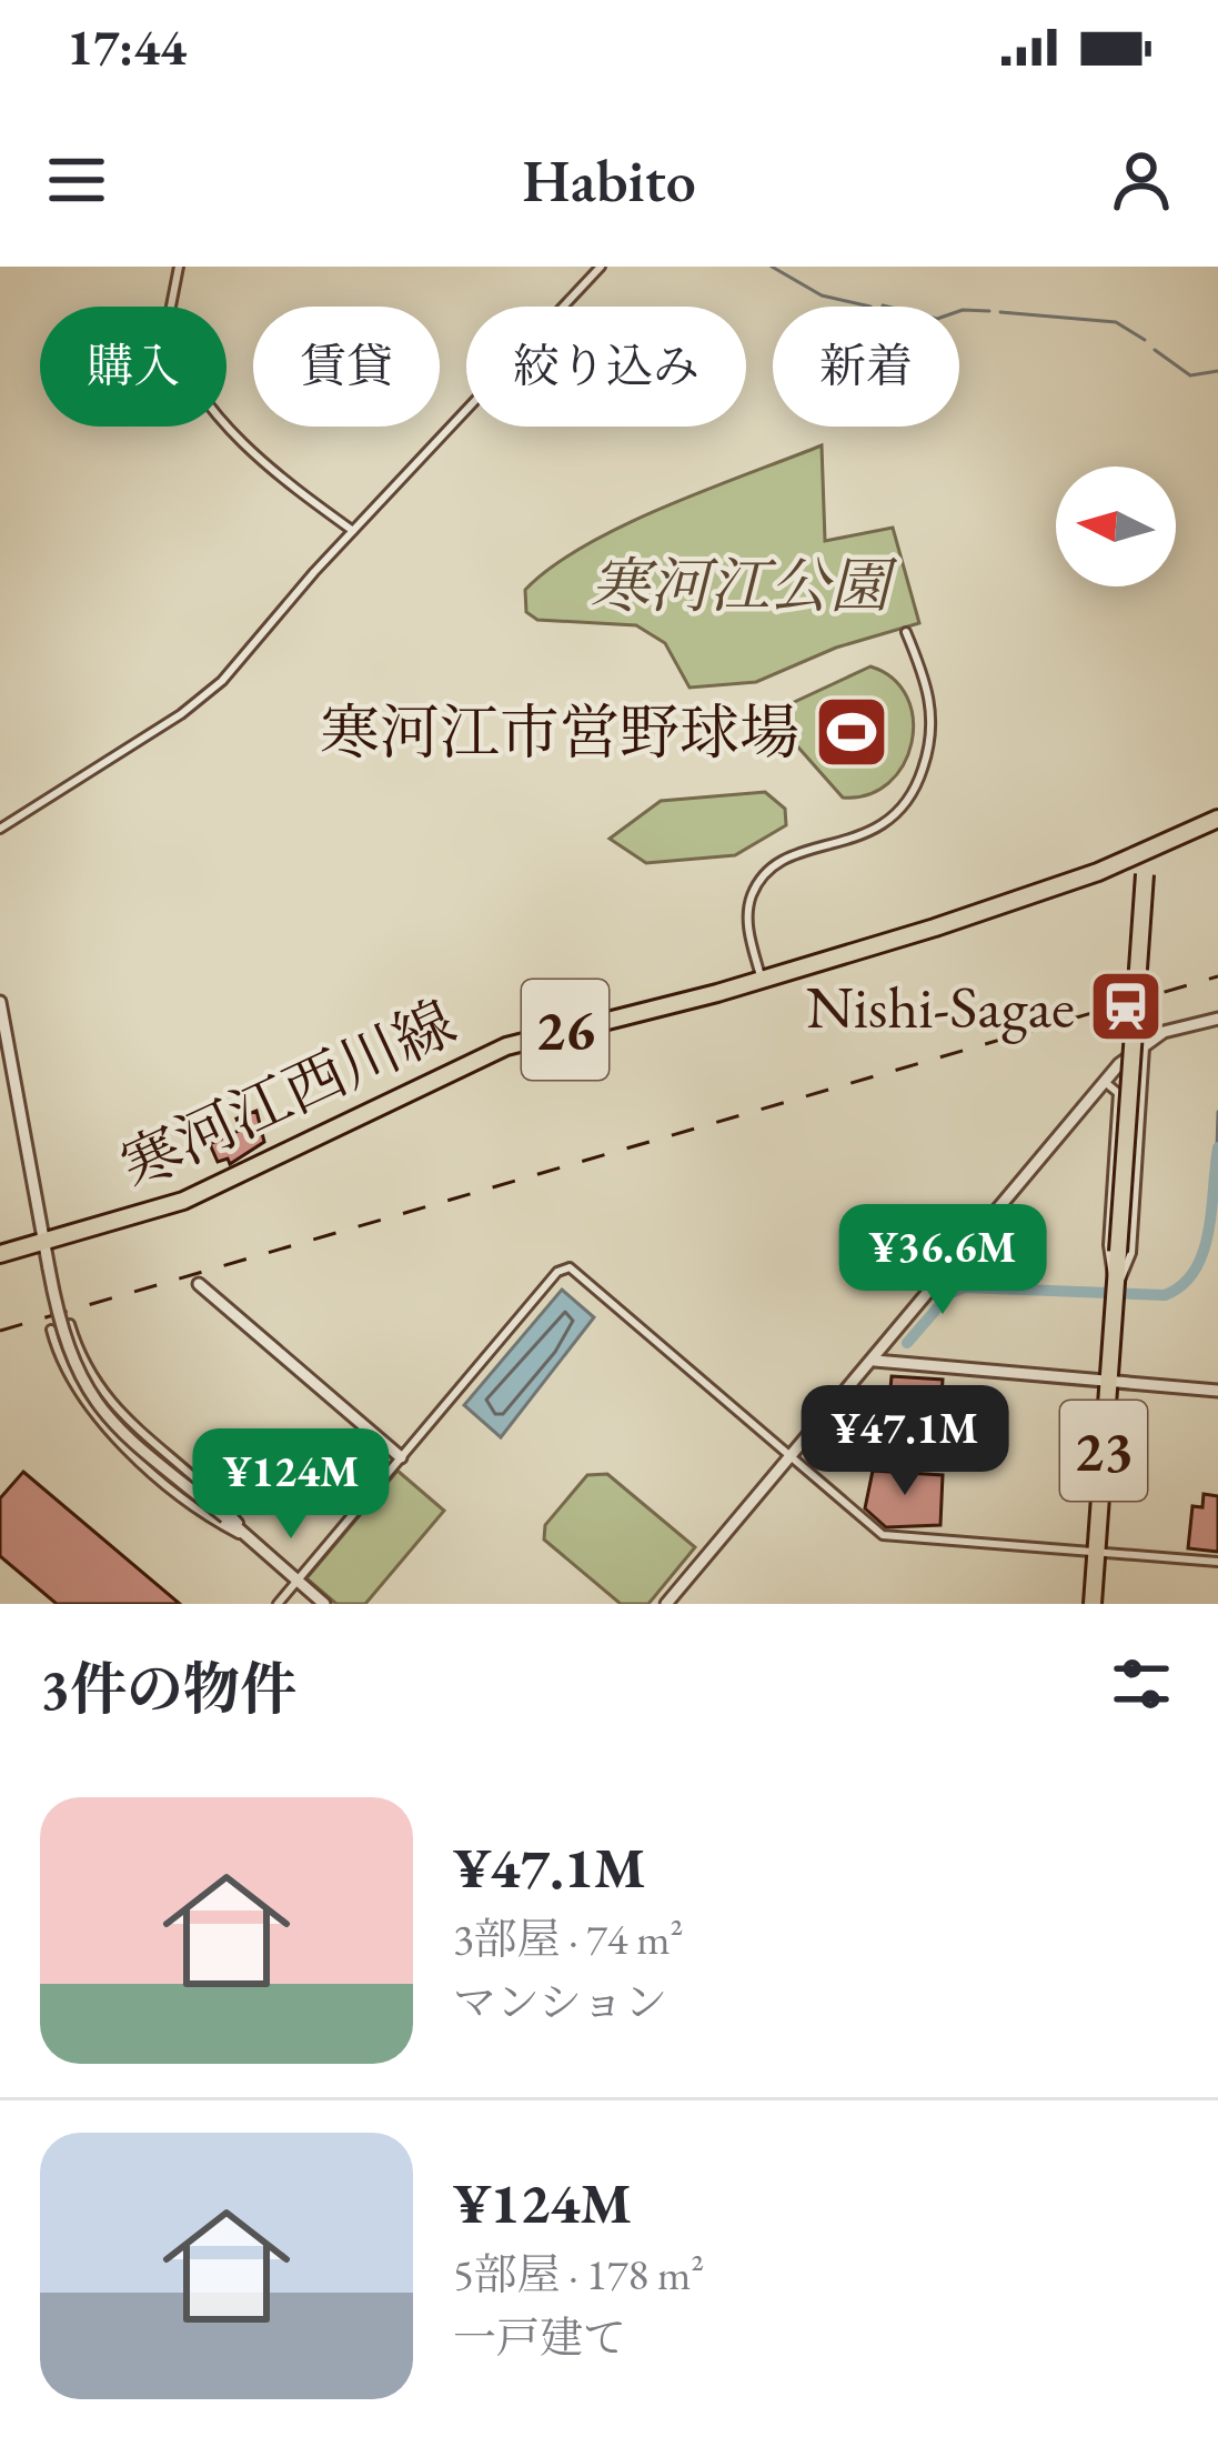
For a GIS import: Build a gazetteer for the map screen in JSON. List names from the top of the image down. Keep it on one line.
{"streets":{"main road":["26","寒河江西川線","23"]},"crossings":[["寒河江西川線","23"]],"parks":["寒河江公園"],"places":{"sports":["寒河江市営野球場"],"station":["Nishi-Sagae"]},"north":"left","page":{"status":"17:44","header":"Habito","chip":["購入","賃貸","絞り込み","新着"],"price":["¥36.6M","¥47.1M","¥124M"],"heading":"3件の物件","list":[{"name":"¥47.1M","note":"3部屋 · 74 m² · マンション"},{"name":"¥124M","note":"5部屋 · 178 m² · 一戸建て"}]}}
